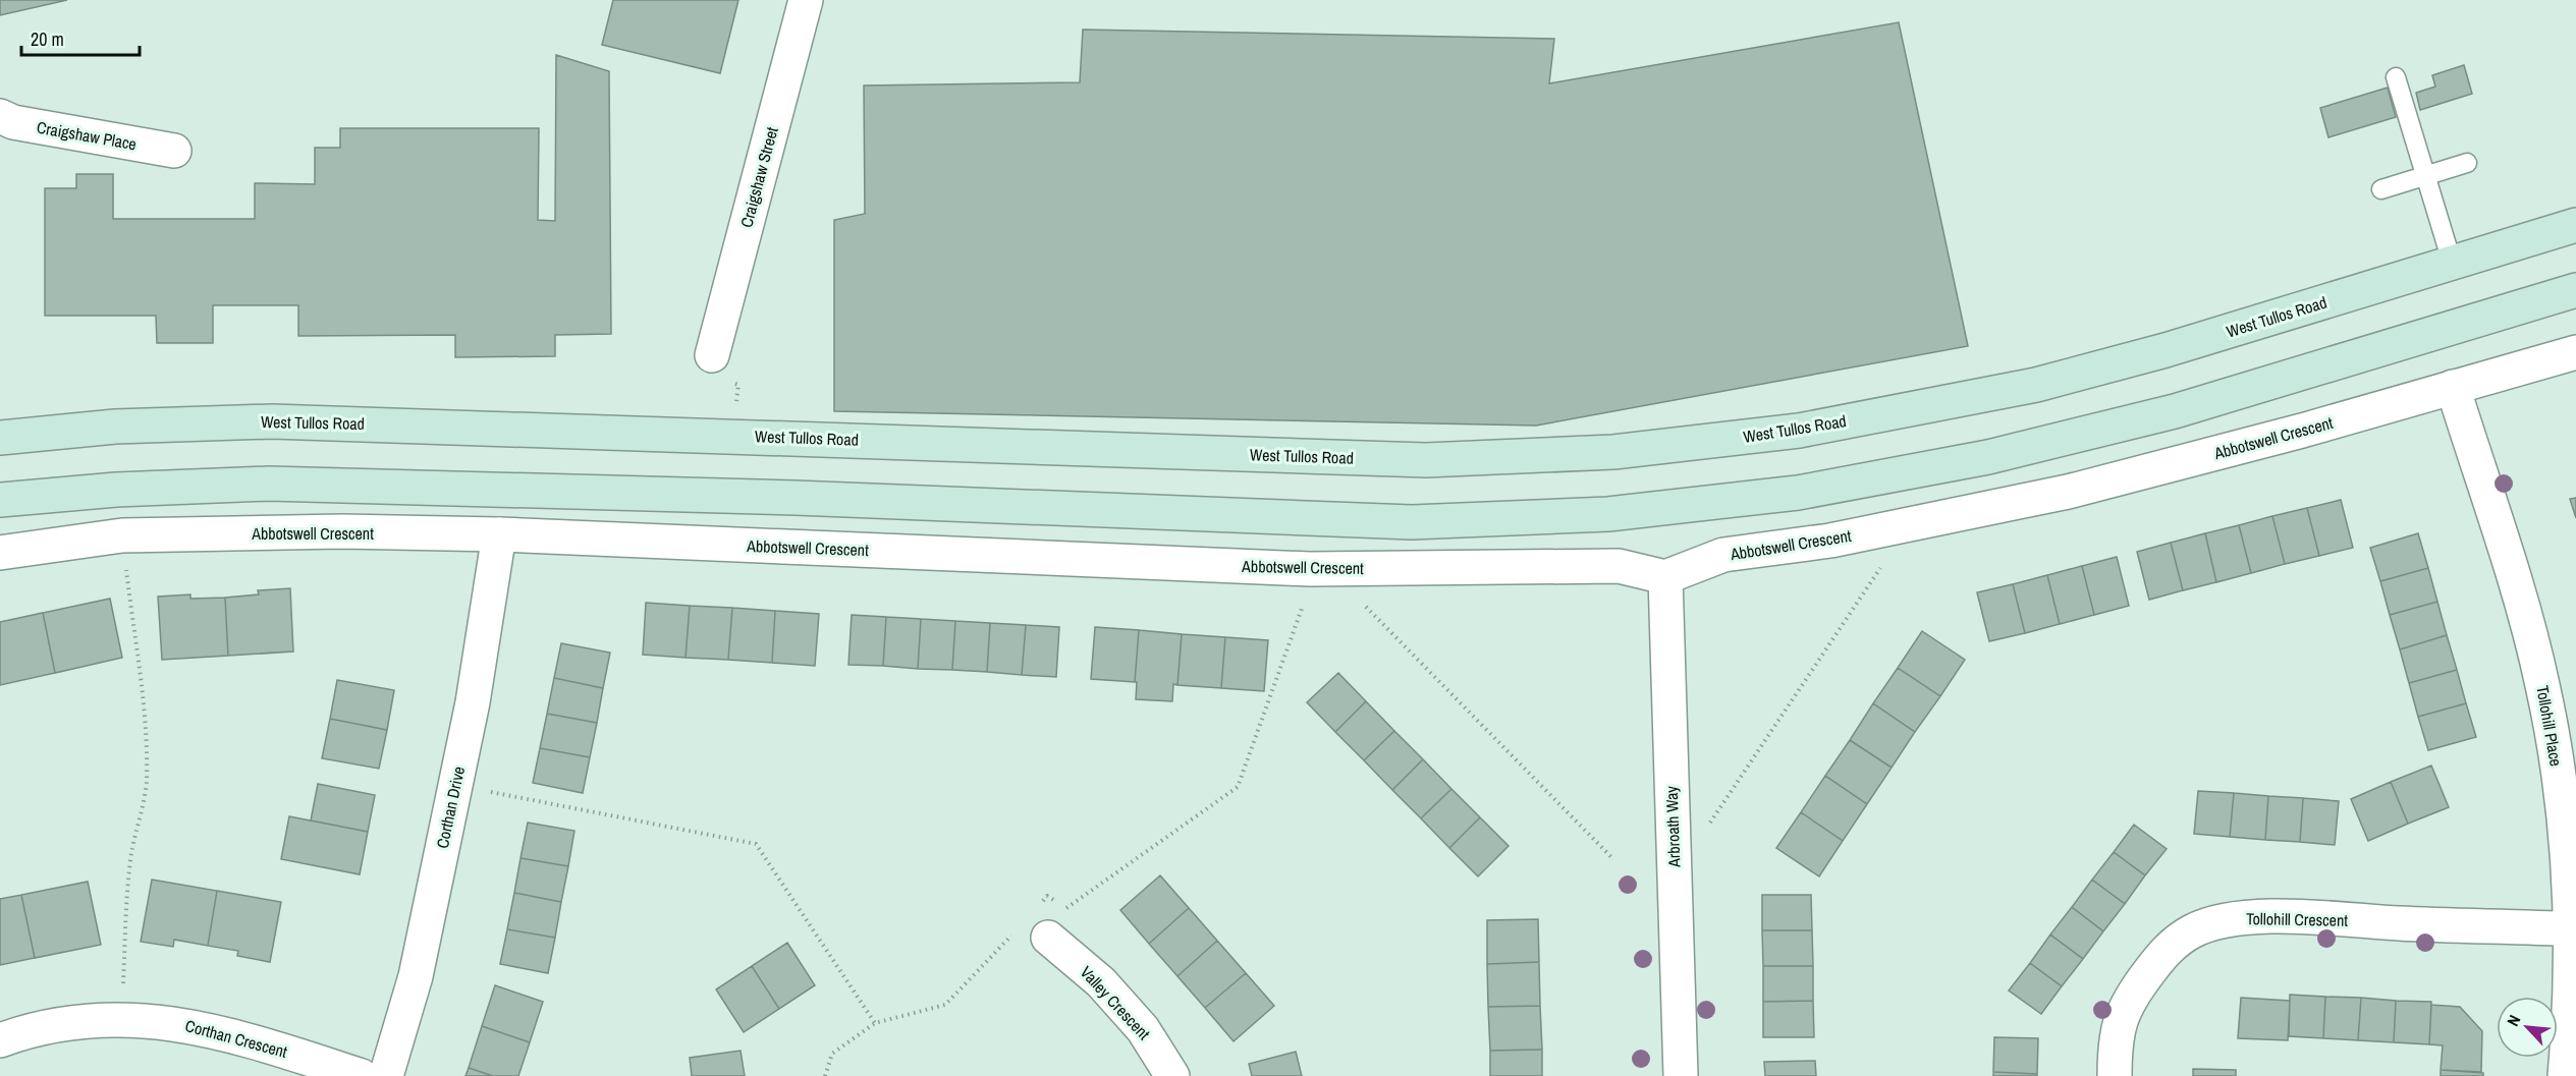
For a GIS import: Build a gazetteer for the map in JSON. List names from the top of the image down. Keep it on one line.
{"streets":{"main road":["West Tullos Road"],"street":["Craigshaw Place","Craigshaw Street","Abbotswell Crescent","Tollohill Place","Corthan Drive","Arbroath Way","Tollohill Crescent","Valley Crescent","Corthan Crescent"]},"crossings":[["Abbotswell Crescent","Tollohill Place"],["Abbotswell Crescent","Corthan Drive"],["Abbotswell Crescent","Arbroath Way"],["Tollohill Place","Tollohill Crescent"]],"scale_bar":"20 m","north":"top left"}
